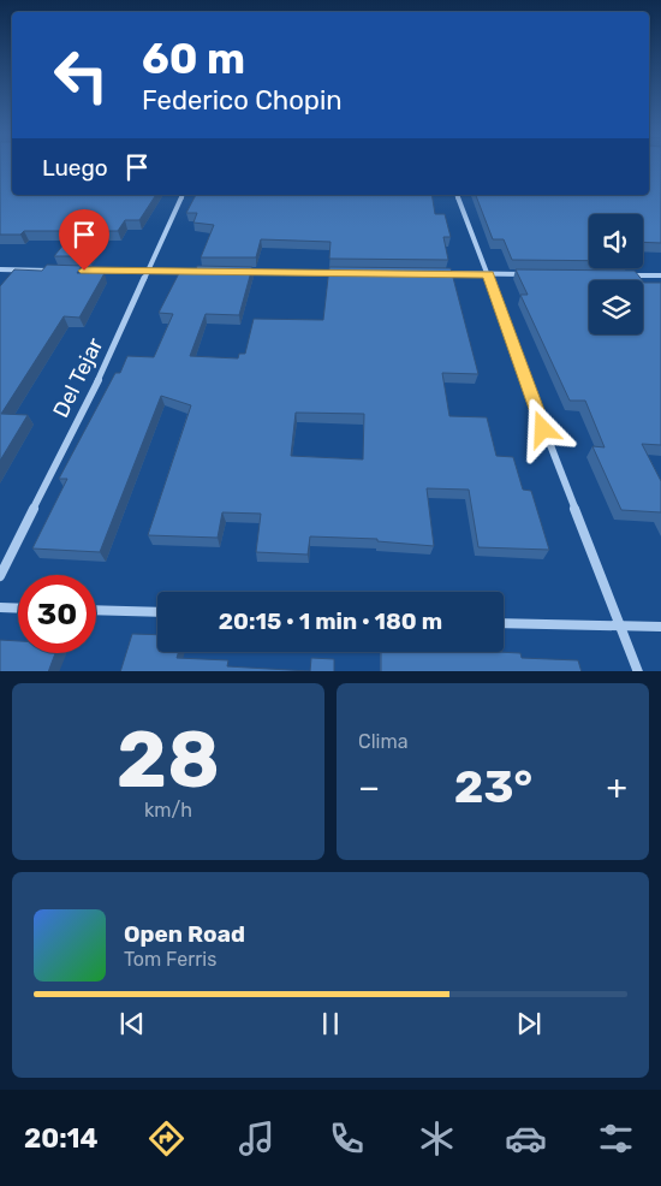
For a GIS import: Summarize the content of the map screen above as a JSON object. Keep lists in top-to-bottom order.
{
  "streets": {
    "street": ["Del Tejar"]
  },
  "page": {
    "turn": ["60 m", "Federico Chopin"],
    "then": "Luego",
    "limit": "30",
    "trip": "20:15 · 1 min · 180 m",
    "tile": [
      ["28", "km/h"],
      "Clima"
    ],
    "heat": ["−", "23°", "+"],
    "song": ["Open Road", "Tom Ferris"],
    "tabs": "20:14"
  }
}
